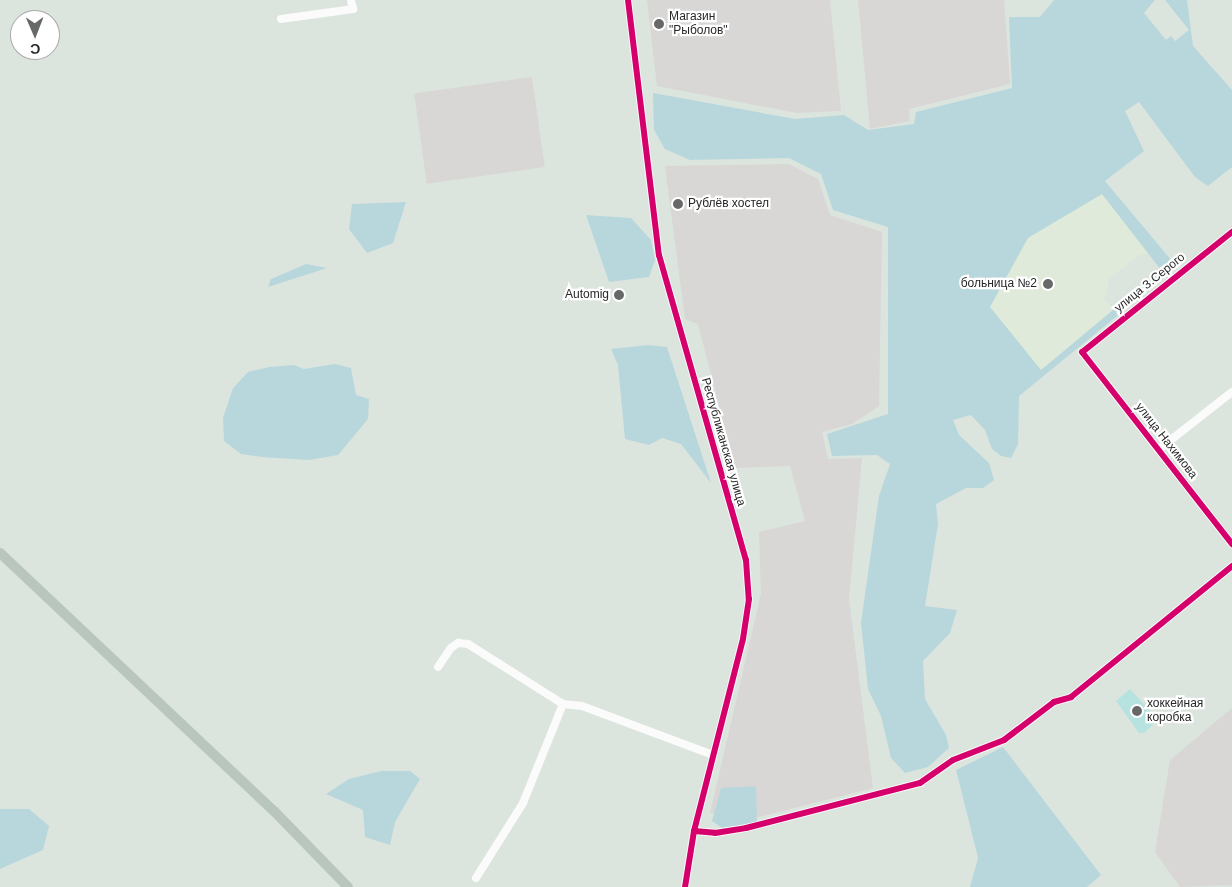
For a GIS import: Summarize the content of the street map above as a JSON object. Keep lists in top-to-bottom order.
{
  "streets": {
    "street": ["улица З.Серого", "улица Нахимова", "Республиканская улица"]
  },
  "crossings": [
    ["улица З.Серого", "улица Нахимова"]
  ],
  "places": [
    "Магазин \"Рыболов\"",
    "Рублёв хостел",
    "больница №2",
    "Automig",
    "хоккейная коробка"
  ],
  "north": "bottom"
}
